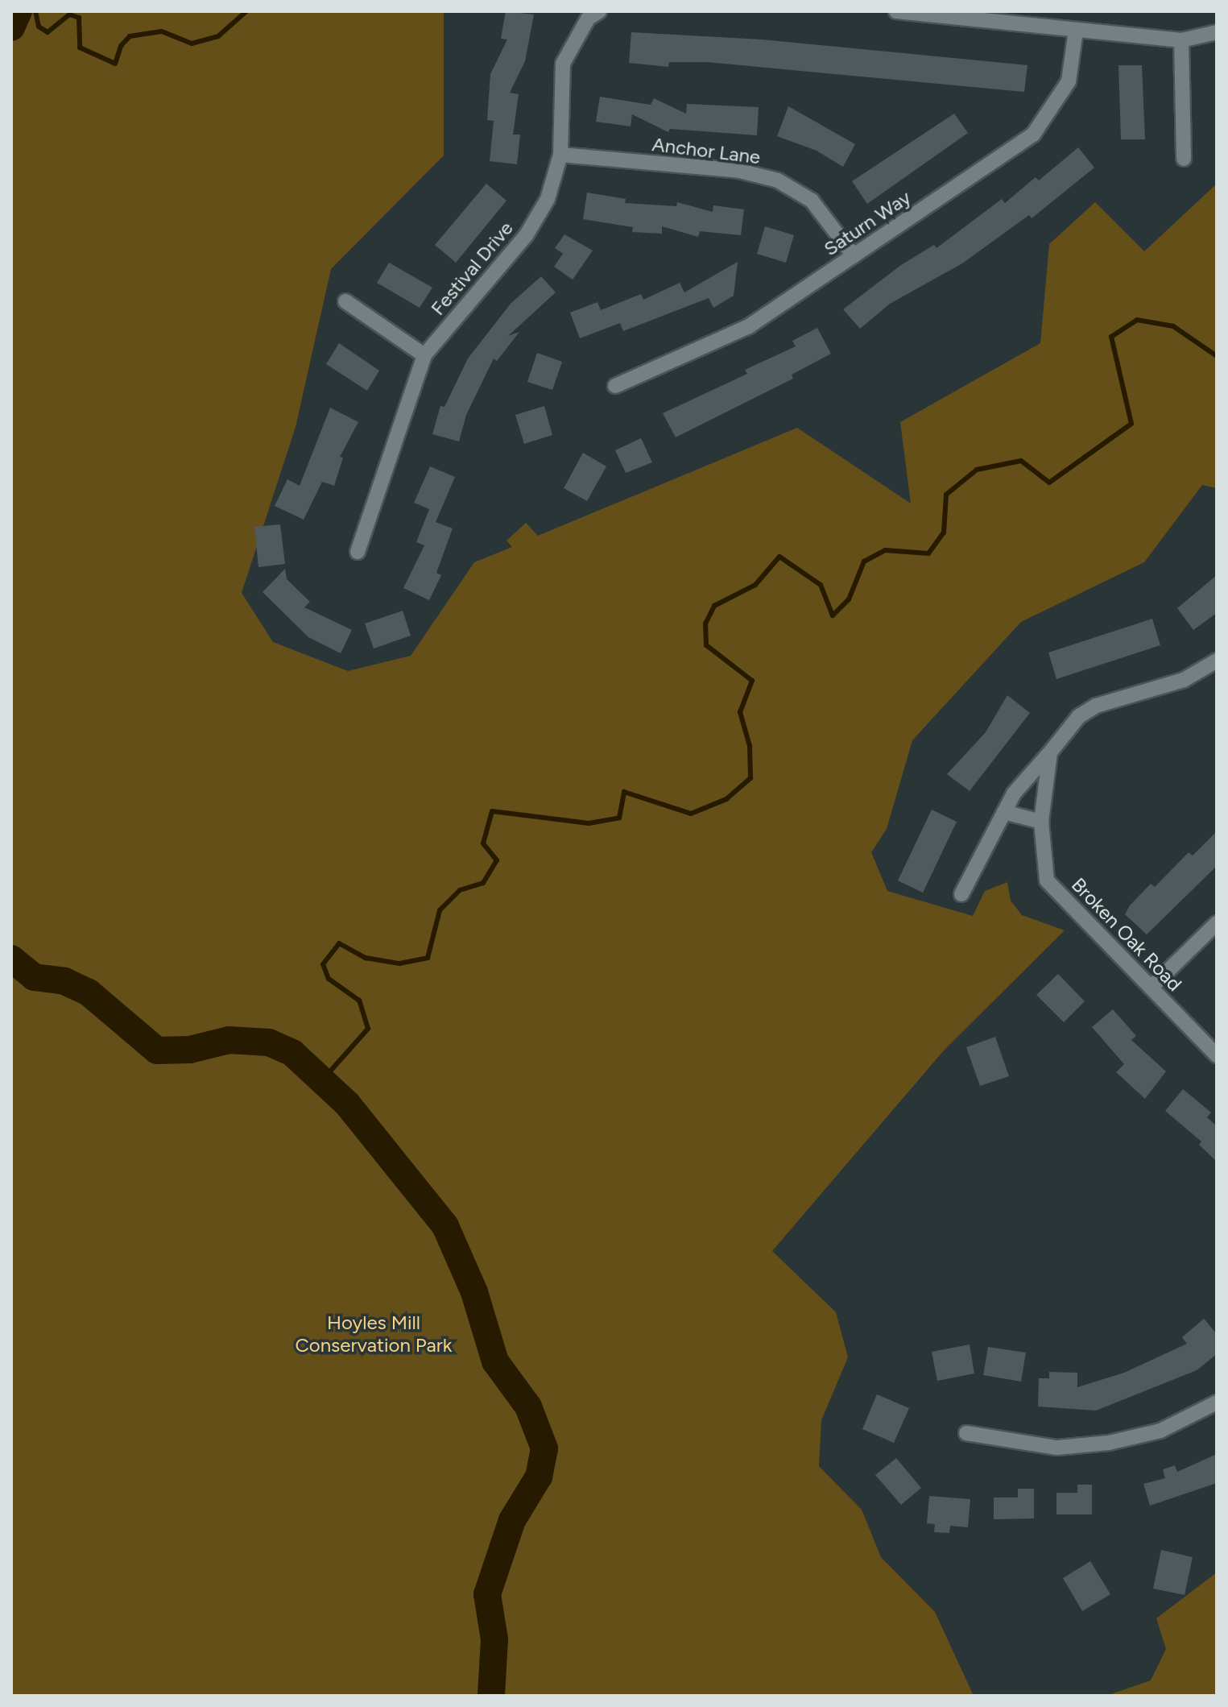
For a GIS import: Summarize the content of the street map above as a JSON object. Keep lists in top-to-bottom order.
{
  "streets": {
    "street": [
      "Anchor Lane",
      "Saturn Way",
      "Festival Drive",
      "Broken Oak Road"
    ]
  },
  "crossings": [
    ["Anchor Lane", "Saturn Way"],
    ["Anchor Lane", "Festival Drive"]
  ],
  "parks": ["Hoyles Mill Conservation Park"]
}
